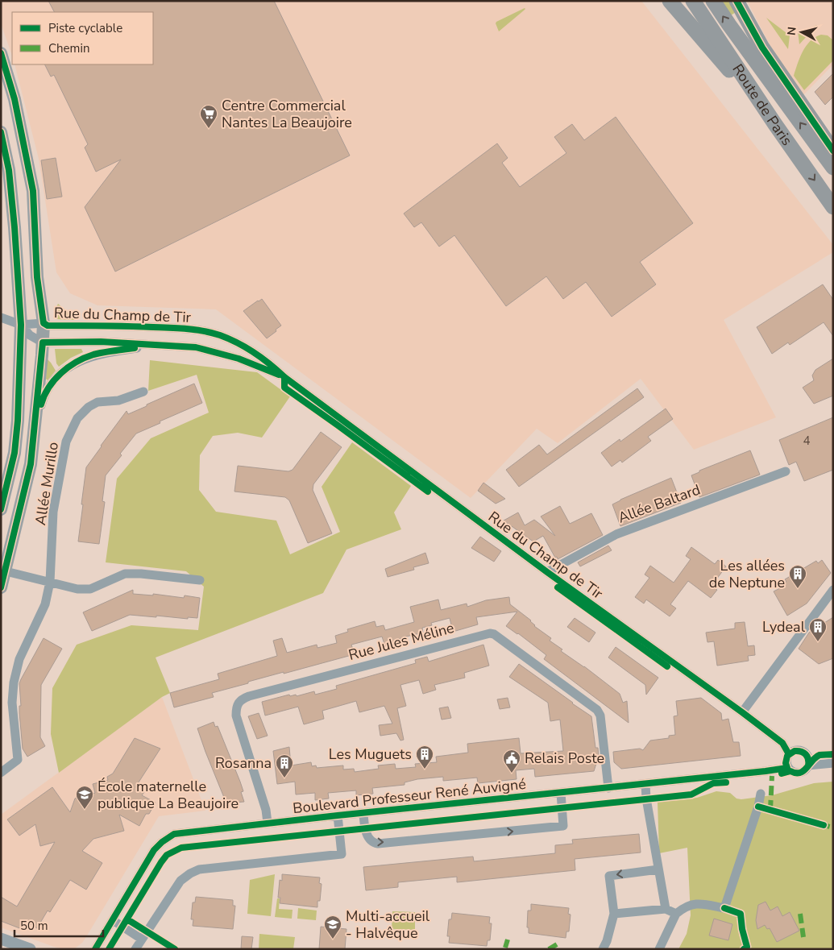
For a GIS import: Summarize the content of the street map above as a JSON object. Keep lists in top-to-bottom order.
{
  "streets": {
    "main road": ["Route de Paris"],
    "street": [
      "Rue du Champ de Tir",
      "Allée Murillo",
      "Allée Baltard",
      "Rue Jules Méline",
      "Boulevard Professeur René Auvigné"
    ]
  },
  "crossings": [
    ["Rue du Champ de Tir", "Allée Baltard"],
    ["Rue du Champ de Tir", "Boulevard Professeur René Auvigné"],
    ["Rue Jules Méline", "Boulevard Professeur René Auvigné"]
  ],
  "places": {
    "supermarket": ["Centre Commercial Nantes La Beaujoire"],
    "building": [
      "Les allées de Neptune",
      "Lydeal",
      "Les Muguets",
      "Rosanna"
    ],
    "public building": ["Relais Poste"],
    "school or university": ["École maternelle publique La Beaujoire", "Multi-accueil - Halvêque"]
  },
  "house_numbers": ["4"],
  "legend": ["Piste cyclable", "Chemin"],
  "scale_bar": "50 m",
  "north": "left"
}
